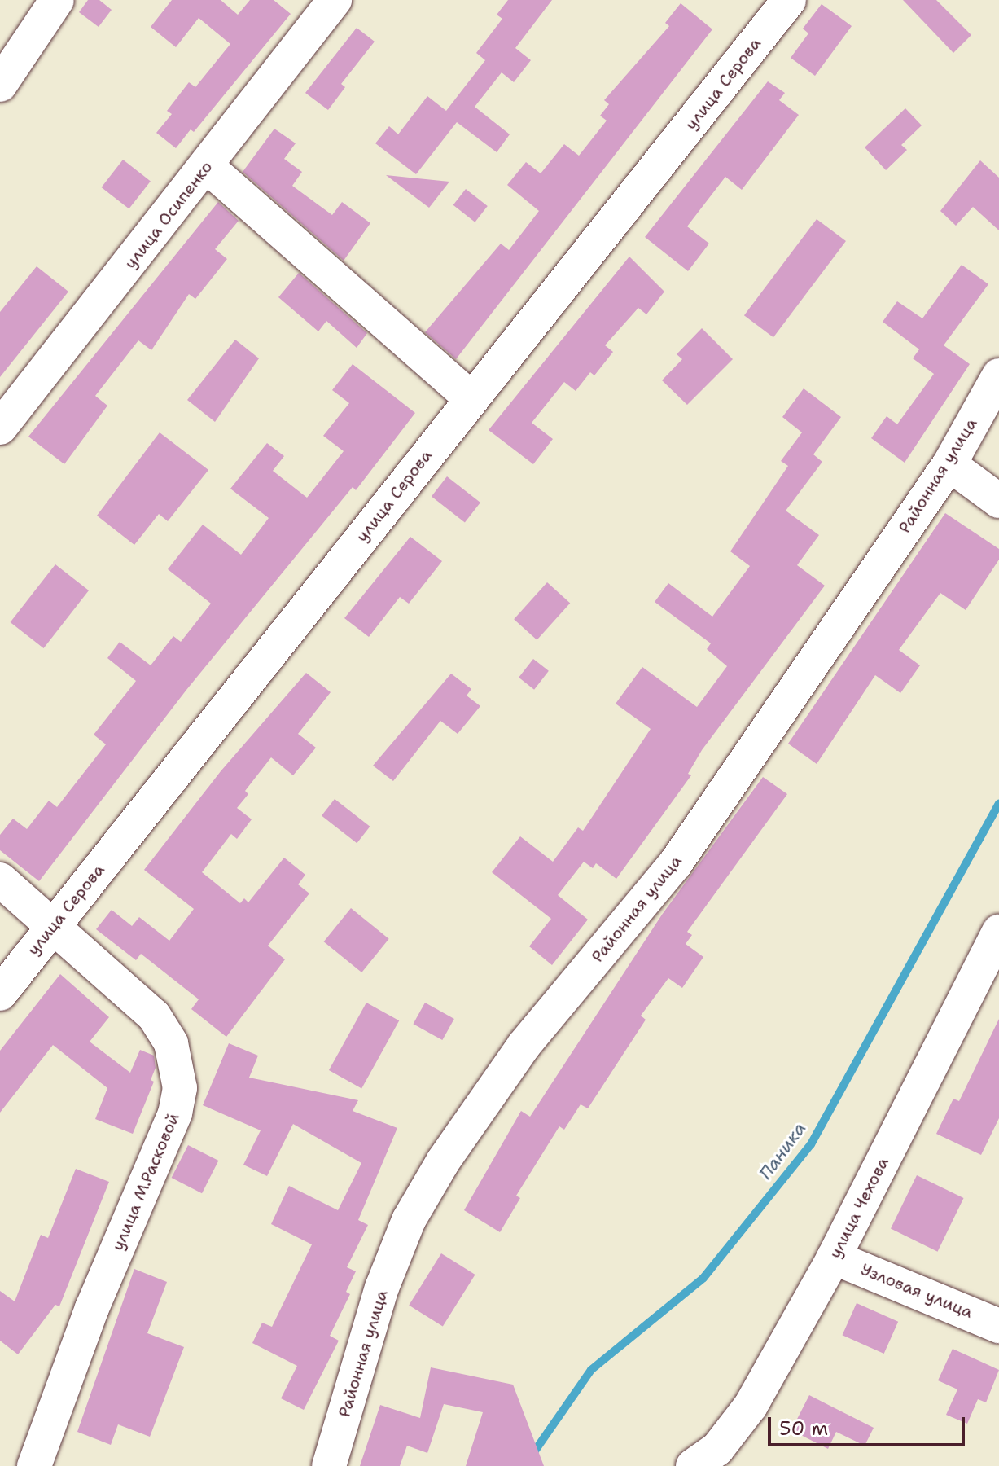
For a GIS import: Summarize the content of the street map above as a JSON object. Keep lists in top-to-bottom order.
{
  "streets": {
    "street": [
      "улица Серова",
      "улица Осипенко",
      "Районная улица",
      "улица М.Расковой",
      "улица Чехова",
      "Узловая улица"
    ]
  },
  "crossings": [
    ["улица Серова", "улица М.Расковой"],
    ["улица Чехова", "Узловая улица"]
  ],
  "water": ["Паника"],
  "scale_bar": "50 m"
}
